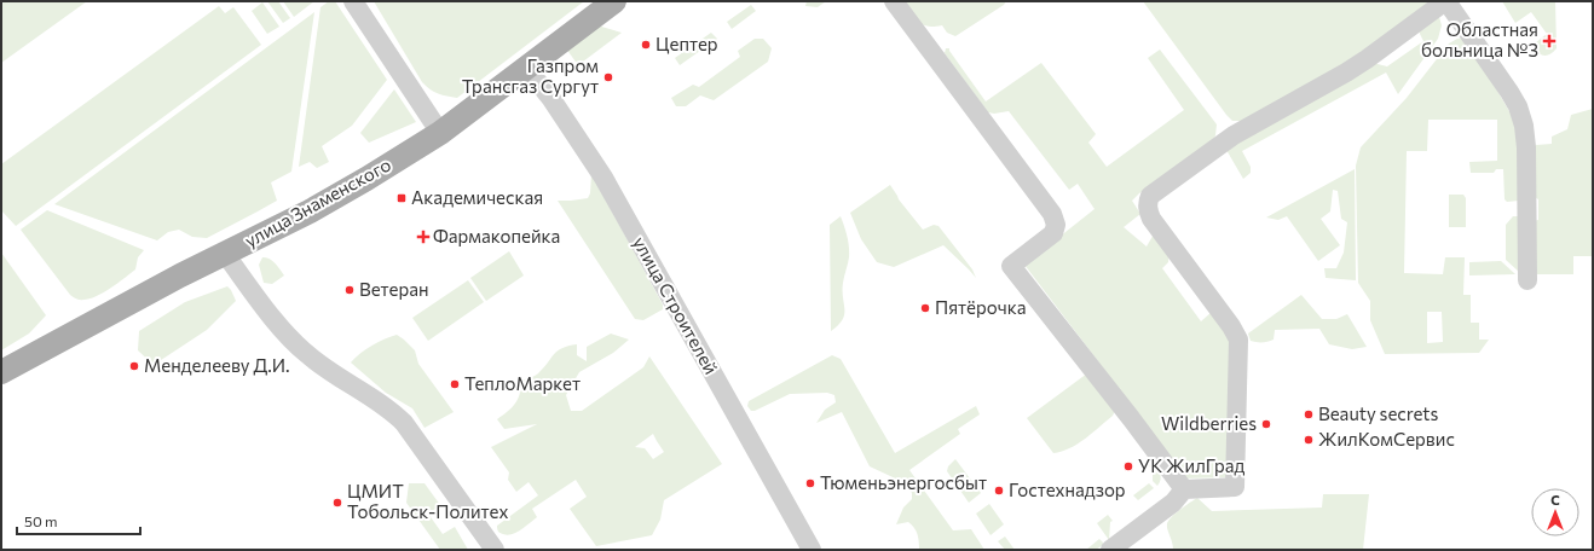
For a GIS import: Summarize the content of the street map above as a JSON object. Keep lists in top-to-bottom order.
{
  "streets": {
    "main road": ["улица Знаменского"],
    "street": ["улица Строителей"]
  },
  "crossings": [
    ["улица Знаменского", "улица Строителей"]
  ],
  "places": {
    "health": ["Областная больница №3", "Фармакопейка"],
    "other": [
      "Цептер",
      "Газпром Трансгаз Сургут",
      "Ветеран",
      "Пятёрочка",
      "Менделееву Д.И.",
      "ТеплоМаркет",
      "Beauty secrets",
      "Wildberries",
      "ЖилКомСервис",
      "УК ЖилГрад",
      "Тюменьэнергосбыт",
      "Гостехнадзор",
      "ЦМИТ Тобольск-Политех"
    ],
    "transit": ["Академическая"]
  },
  "scale_bar": "50 m",
  "north": "top"
}
